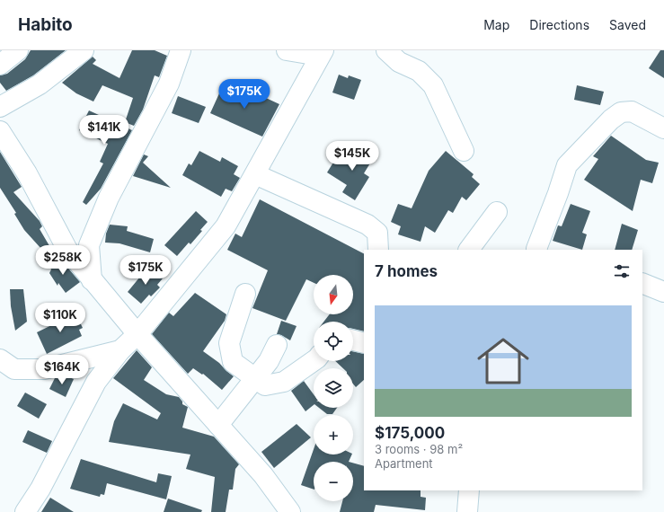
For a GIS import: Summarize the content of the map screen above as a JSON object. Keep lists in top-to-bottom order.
{
  "north": "bottom",
  "page": {
    "header": "Habito",
    "nav": ["Map", "Directions", "Saved"],
    "price": [
      "$175K",
      "$141K",
      "$145K",
      "$258K",
      "$175K",
      "$110K",
      "$164K"
    ],
    "heading": "7 homes",
    "map_buttons": ["+", "−"],
    "list": [
      {
        "name": "$175,000",
        "note": "3 rooms · 98 m² · Apartment"
      }
    ]
  }
}
